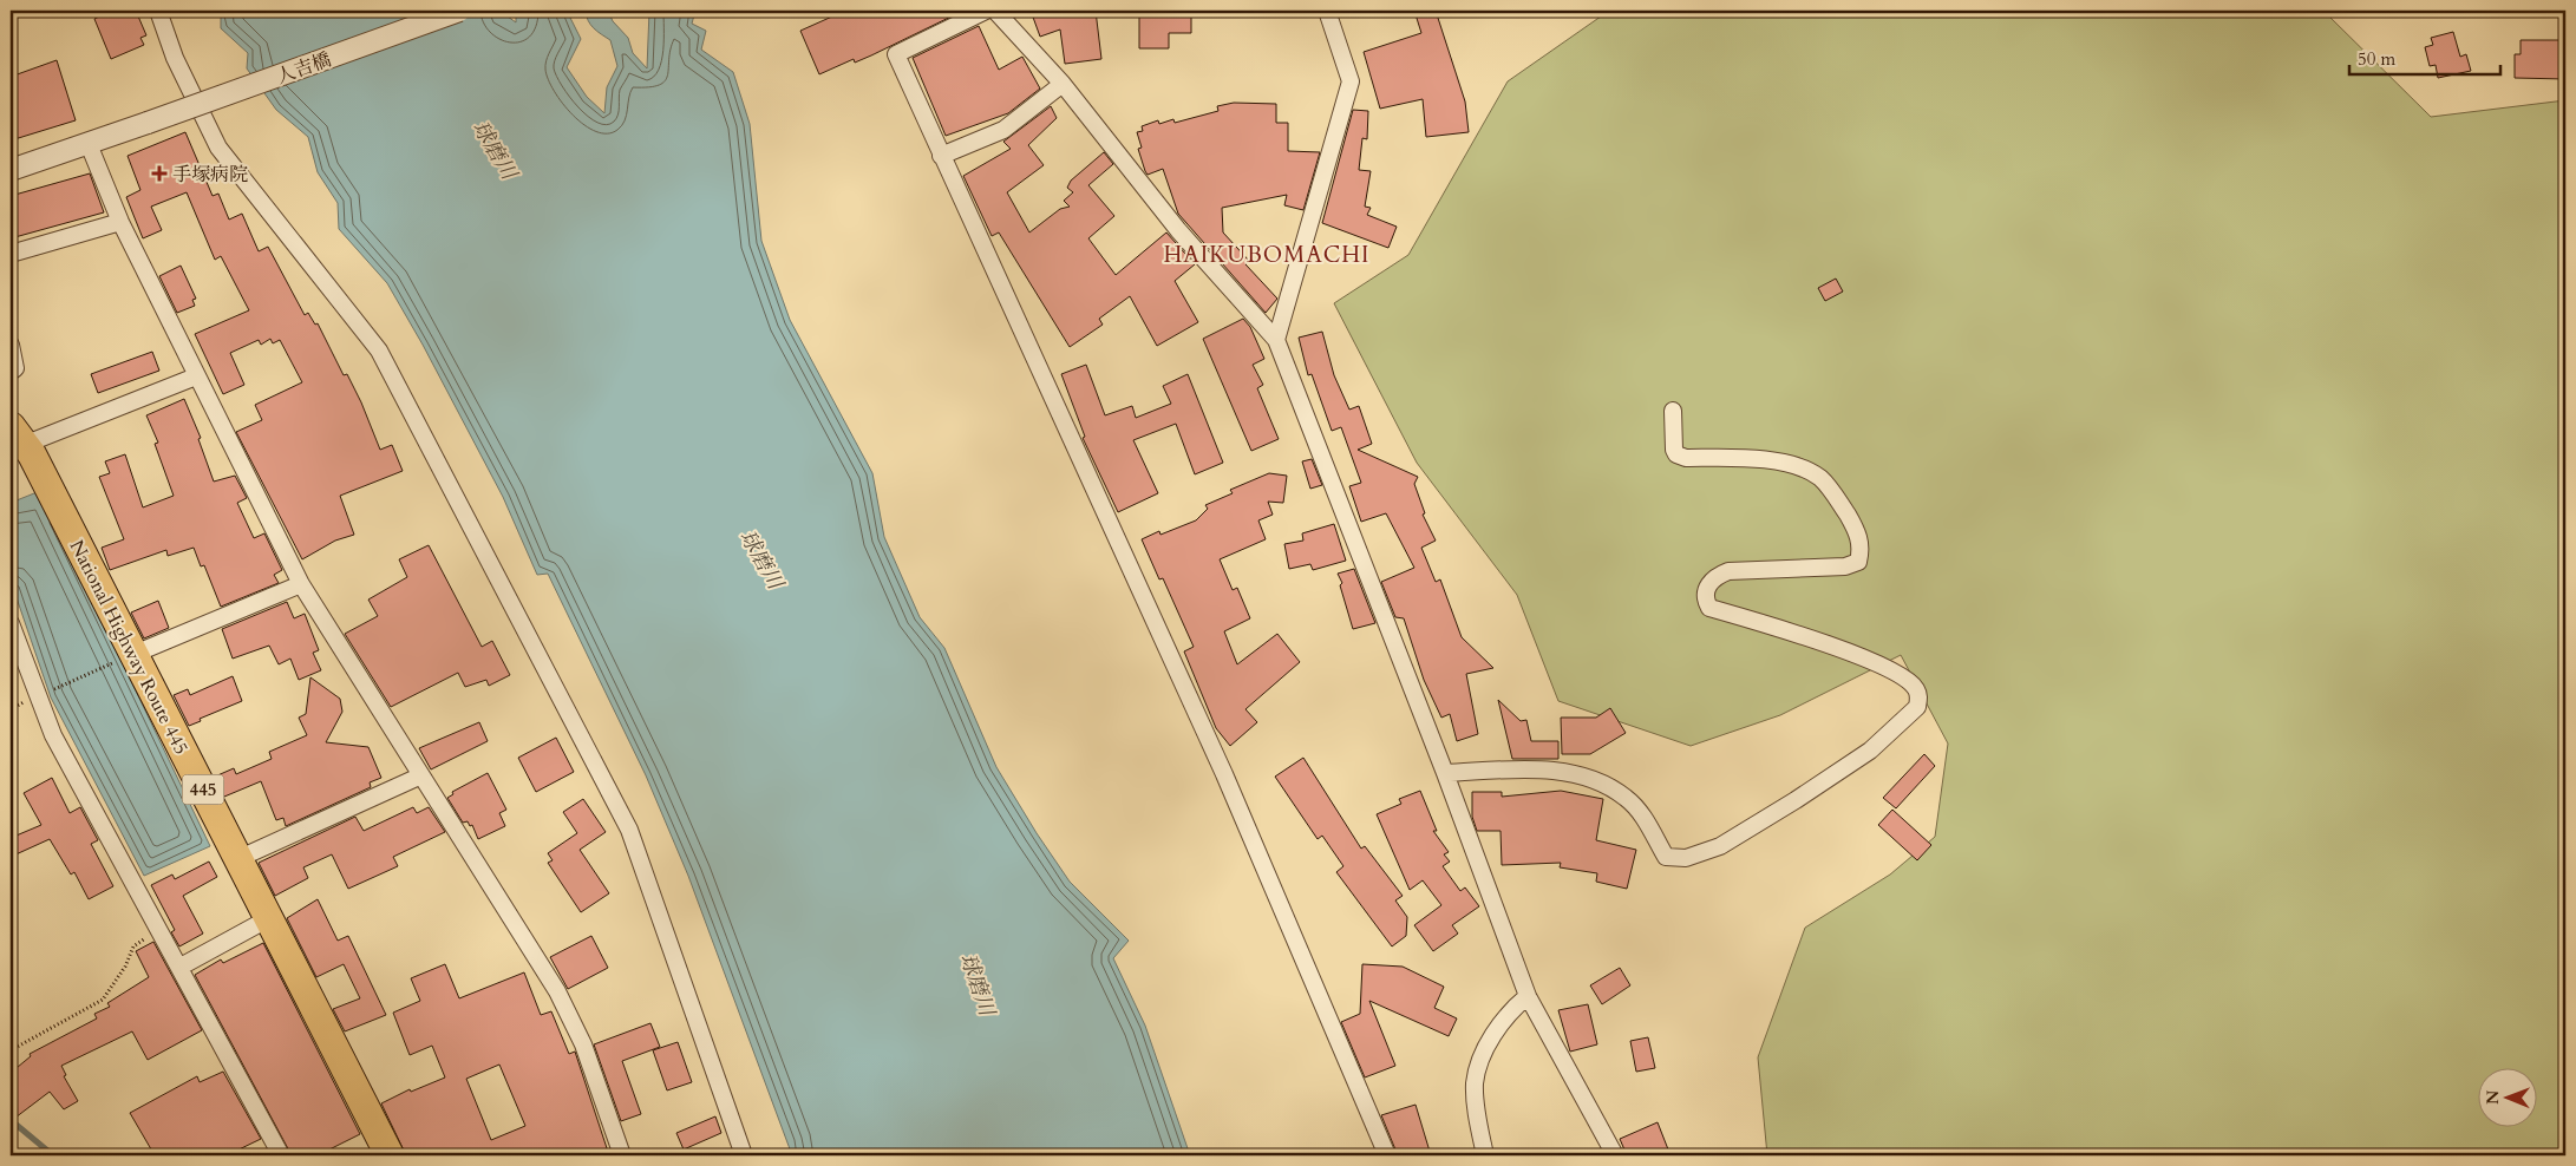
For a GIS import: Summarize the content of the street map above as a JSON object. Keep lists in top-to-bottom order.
{
  "streets": {
    "highway": ["National Highway Route 445", "445"],
    "street": ["人吉橋"]
  },
  "districts": ["HAIKUBOMACHI"],
  "water": ["球磨川"],
  "places": {
    "health": ["手塚病院"]
  },
  "scale_bar": "50 m",
  "north": "left"
}
